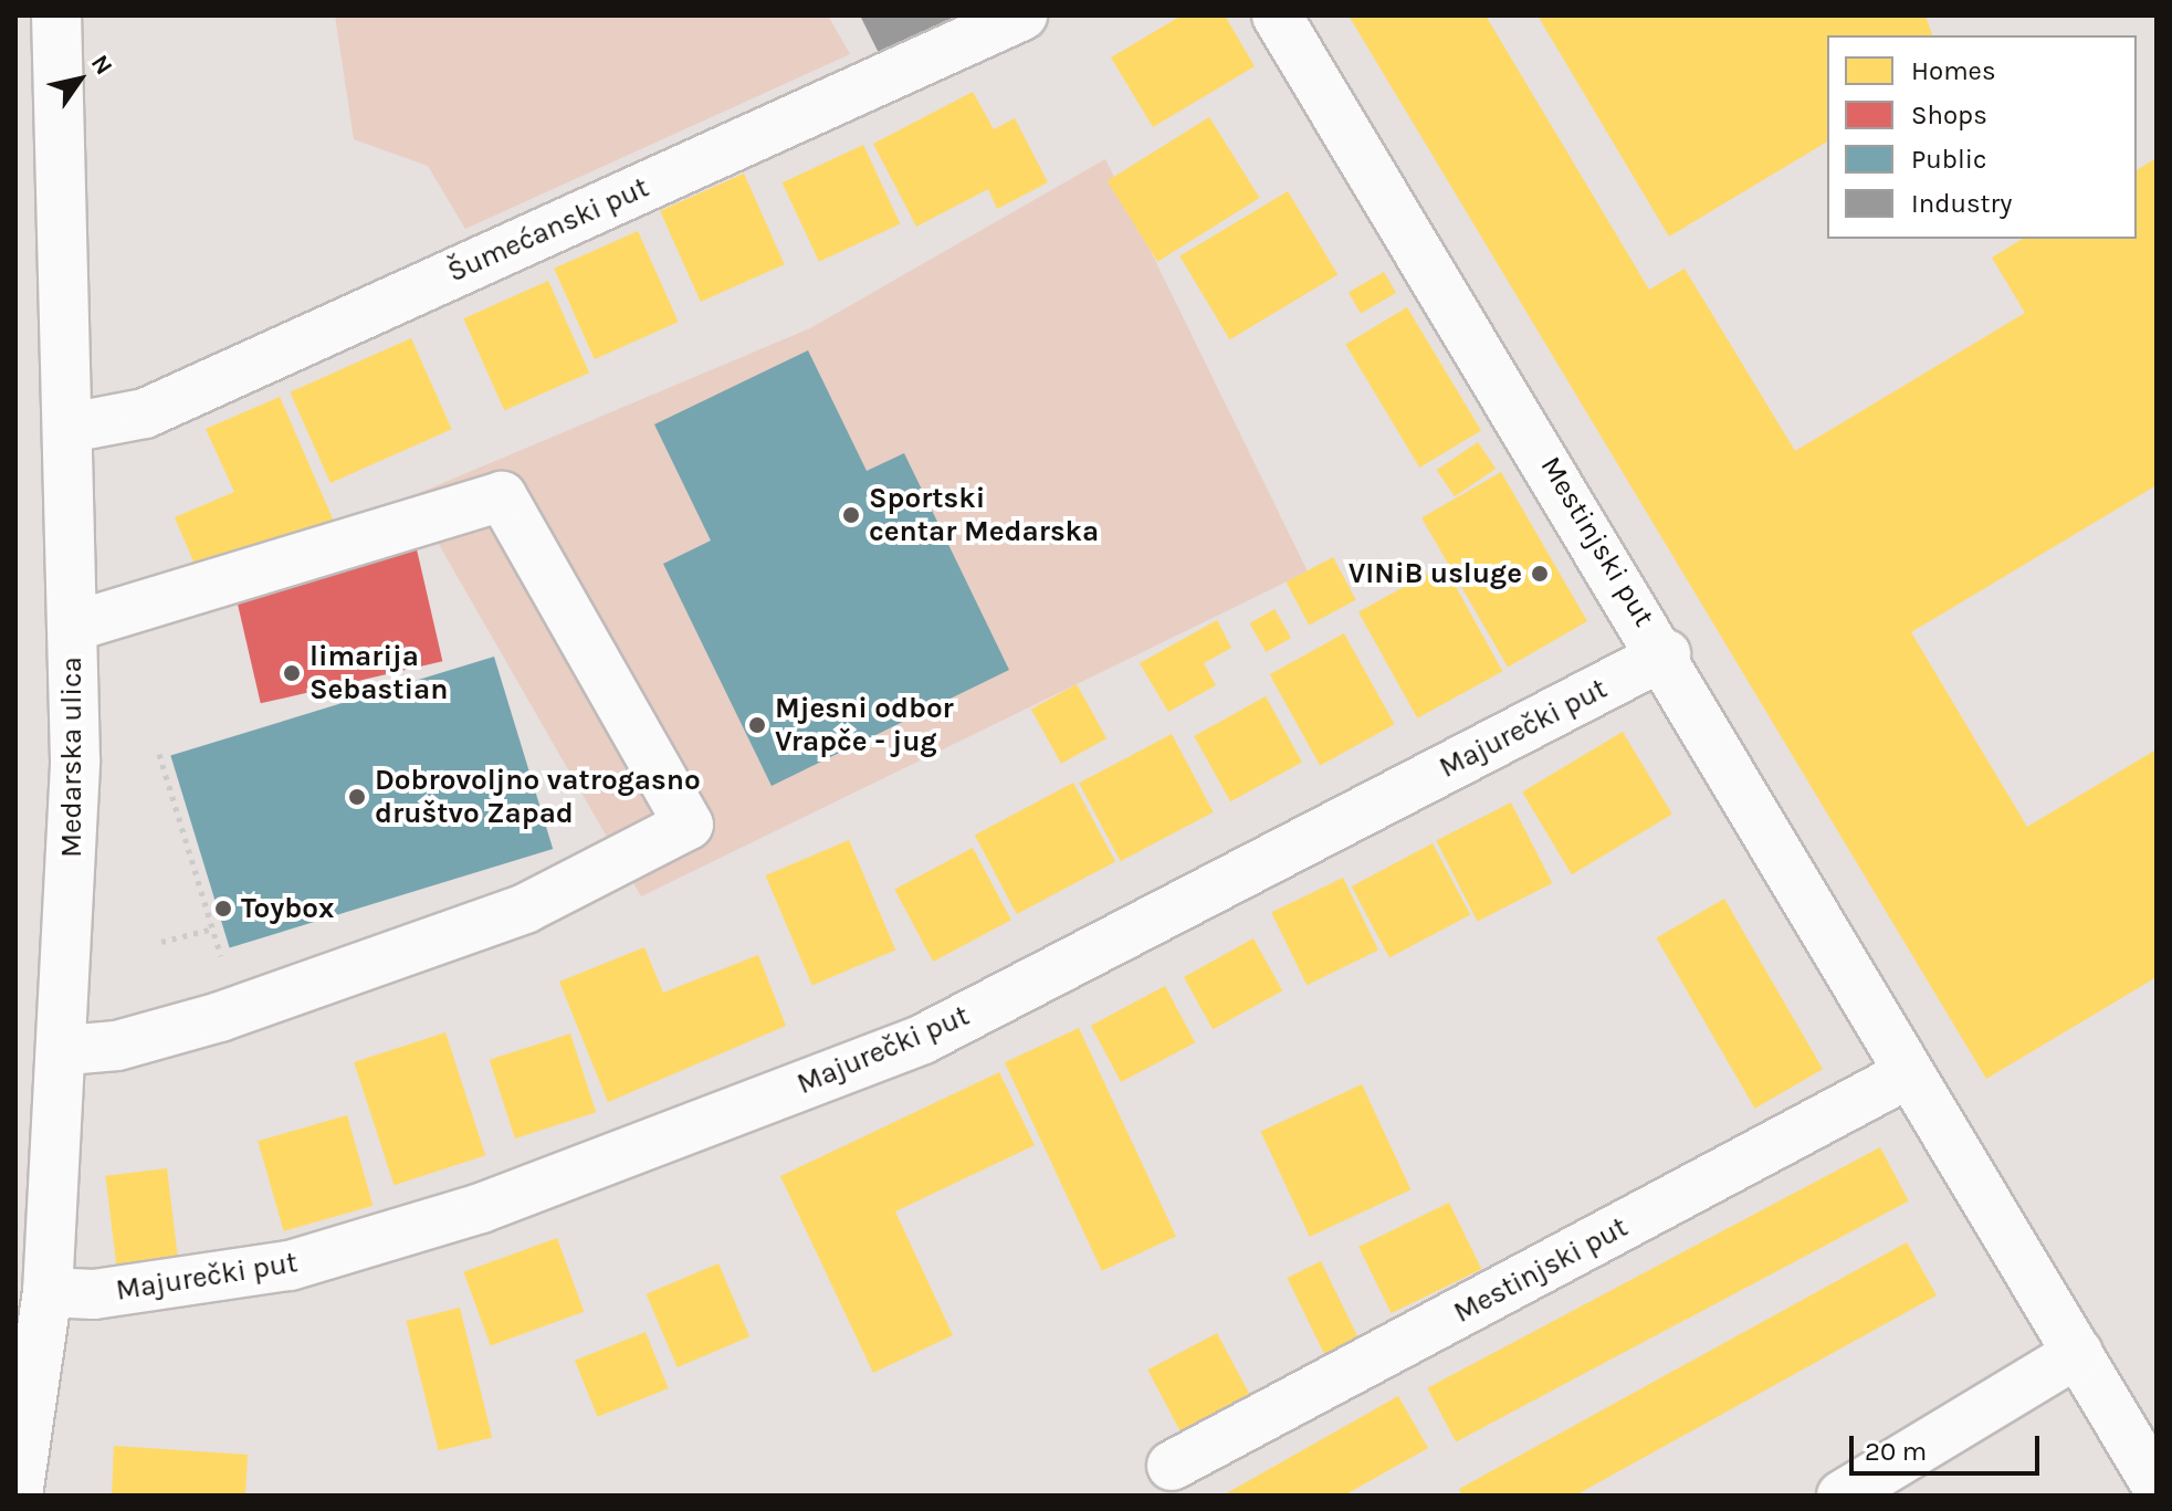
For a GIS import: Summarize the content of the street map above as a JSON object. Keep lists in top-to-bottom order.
{
  "streets": {
    "street": [
      "Šumećanski put",
      "Mestinjski put",
      "Majurečki put",
      "Medarska ulica"
    ]
  },
  "crossings": [
    ["Šumećanski put", "Medarska ulica"],
    ["Mestinjski put", "Majurečki put"],
    ["Majurečki put", "Medarska ulica"]
  ],
  "places": [
    "Sportski centar Medarska",
    "VINiB usluge",
    "limarija Sebastian",
    "Mjesni odbor Vrapče - jug",
    "Dobrovoljno vatrogasno društvo Zapad",
    "Toybox"
  ],
  "legend": [
    "Homes",
    "Shops",
    "Public",
    "Industry"
  ],
  "scale_bar": "20 m",
  "north": "top right"
}
